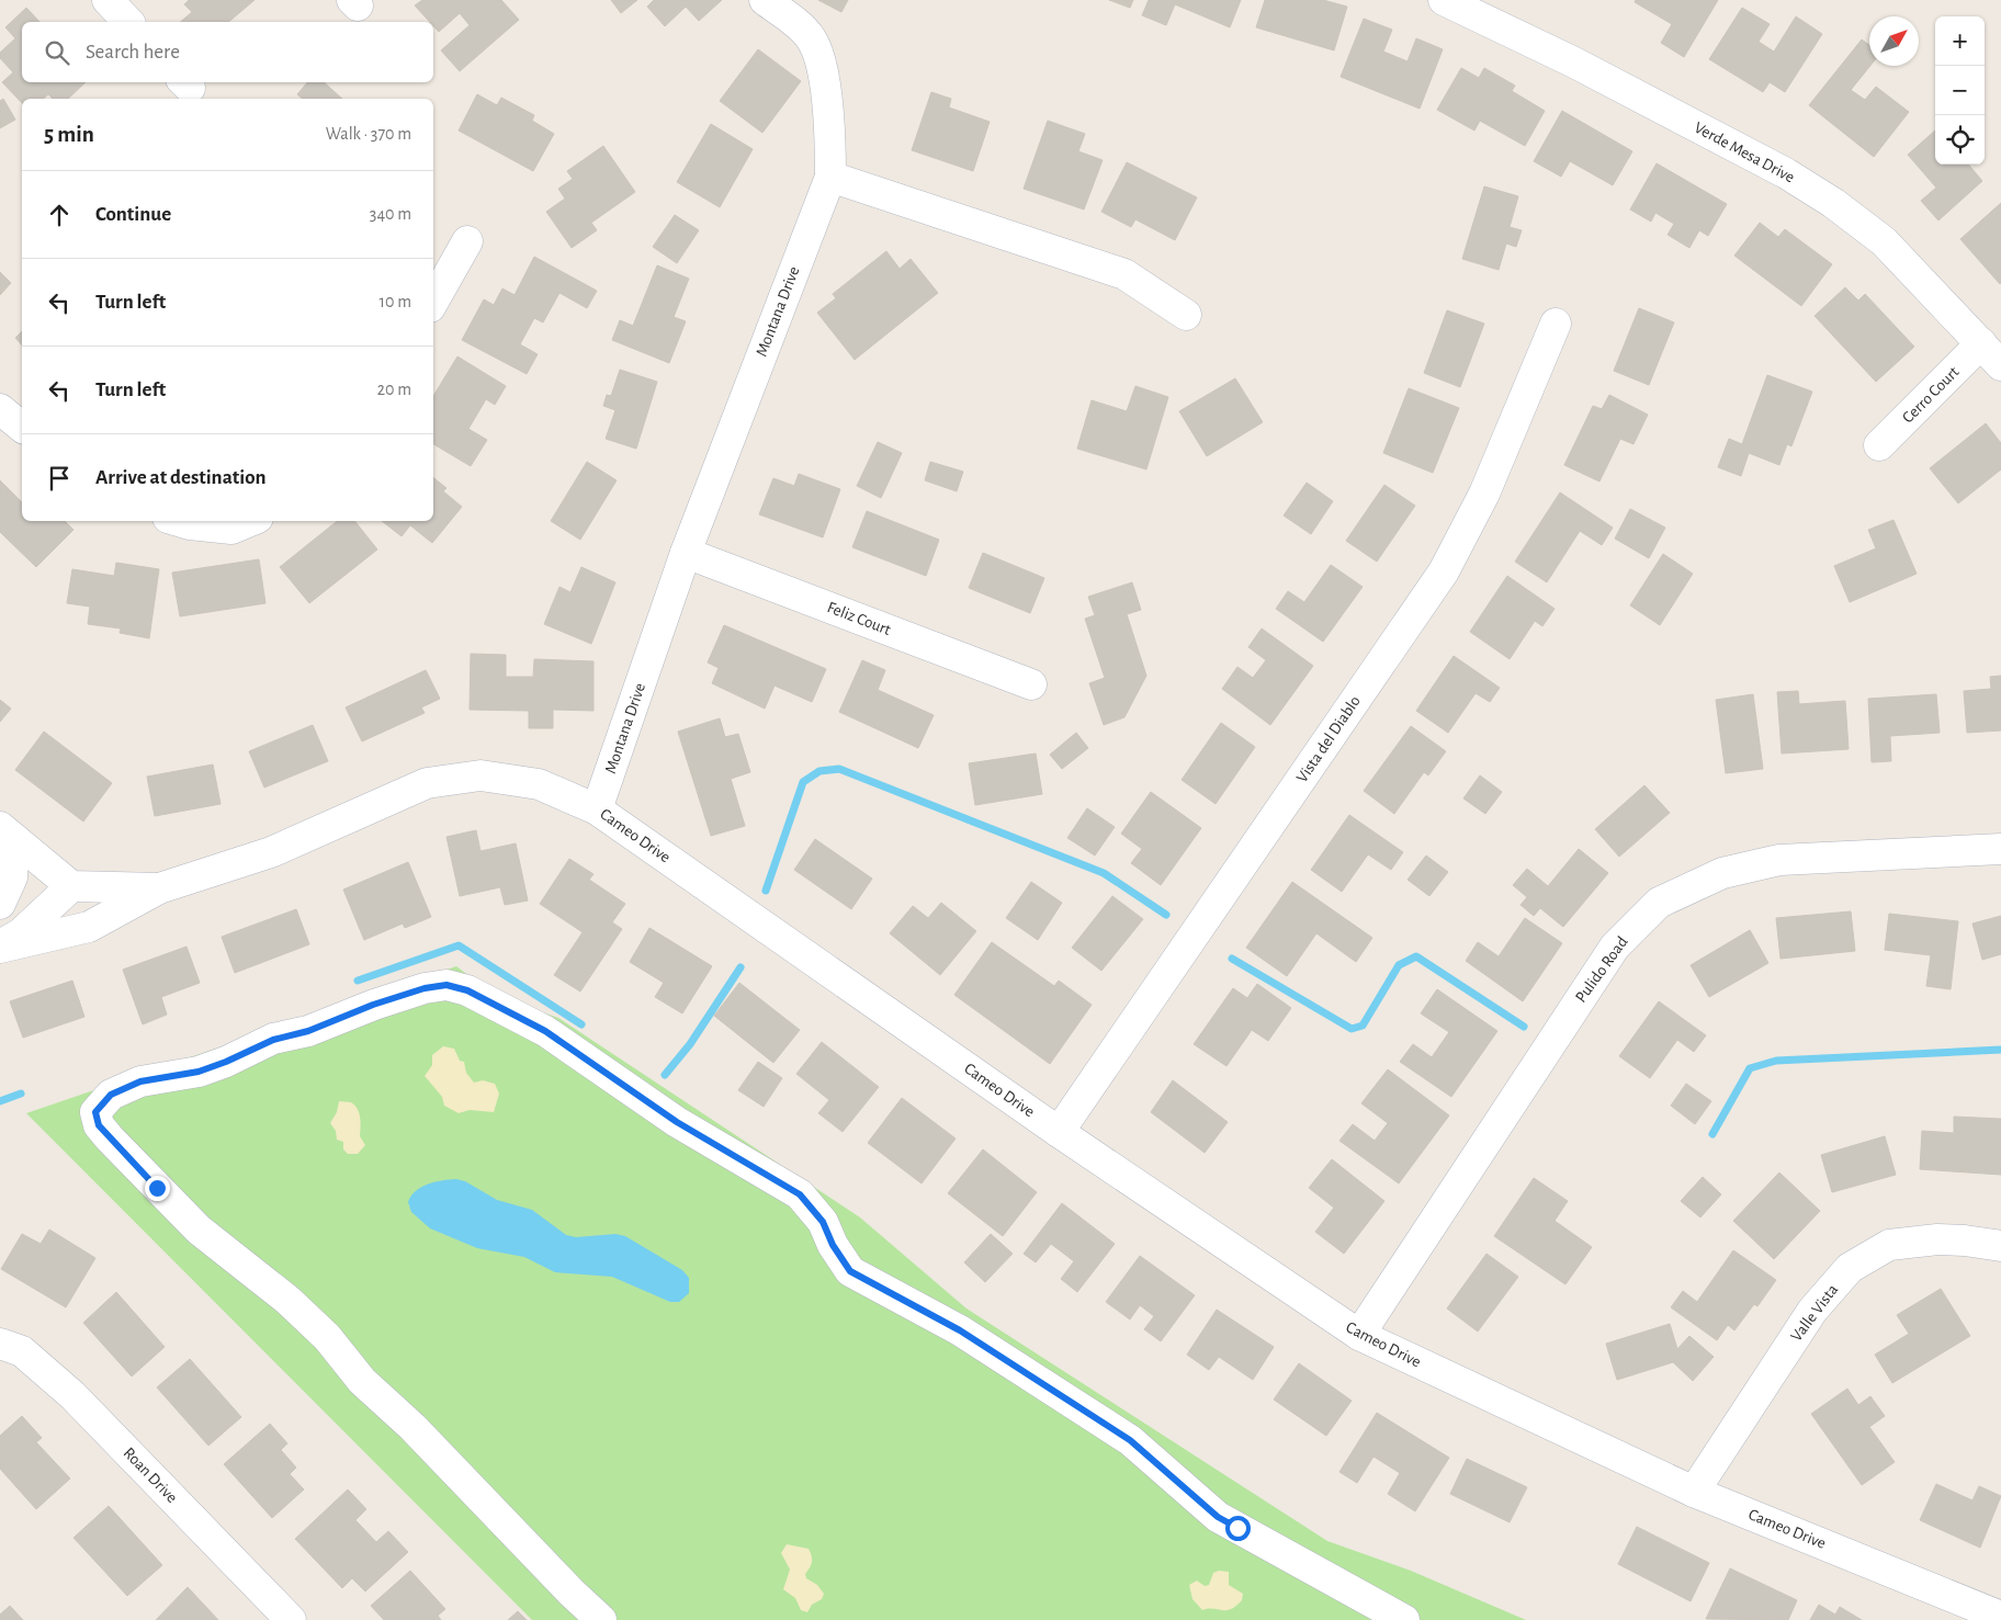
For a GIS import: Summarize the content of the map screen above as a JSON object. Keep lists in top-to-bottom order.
{
  "streets": {
    "street": [
      "Verde Mesa Drive",
      "Montana Drive",
      "Cerro Court",
      "Feliz Court",
      "Vista del Diablo",
      "Cameo Drive",
      "Pulido Road",
      "Valle Vista",
      "Roan Drive"
    ]
  },
  "crossings": [
    ["Verde Mesa Drive", "Cerro Court"],
    ["Montana Drive", "Feliz Court"],
    ["Montana Drive", "Cameo Drive"],
    ["Vista del Diablo", "Cameo Drive"],
    ["Cameo Drive", "Pulido Road"],
    ["Cameo Drive", "Valle Vista"]
  ],
  "north": "top right",
  "page": {
    "map_buttons": ["+", "−"],
    "search": "Search here",
    "heading": ["5 min", "Walk · 370 m"],
    "list": [
      ["Continue", "340 m"],
      ["Turn left", "10 m"],
      ["Turn left", "20 m"],
      "Arrive at destination"
    ]
  }
}
